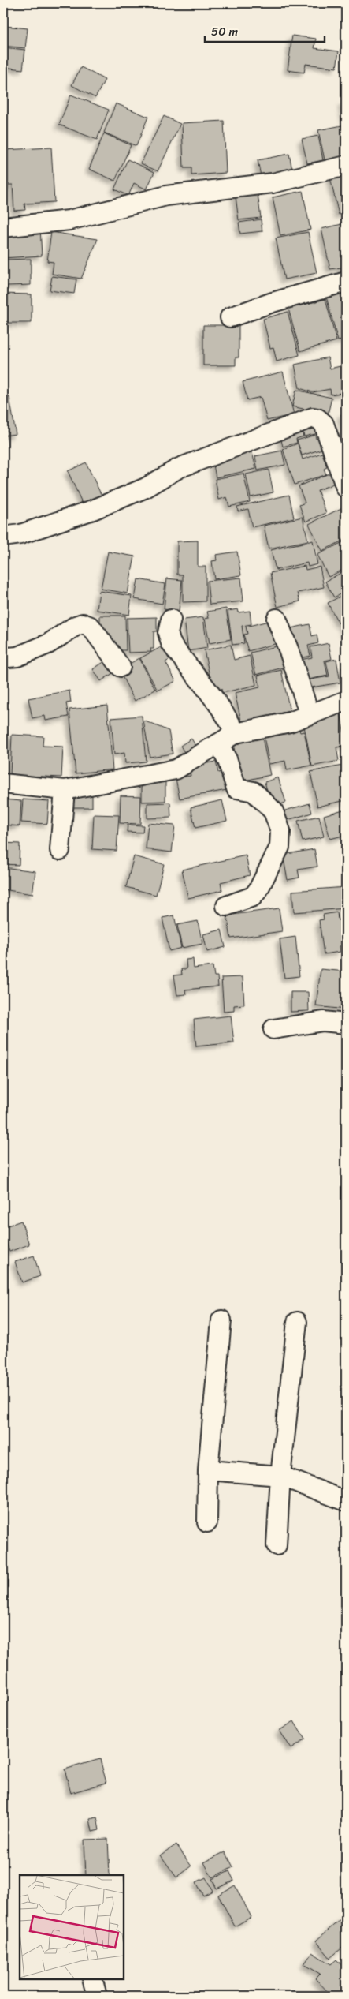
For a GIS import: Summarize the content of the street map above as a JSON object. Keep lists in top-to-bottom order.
{
  "scale_bar": "50 m"
}
